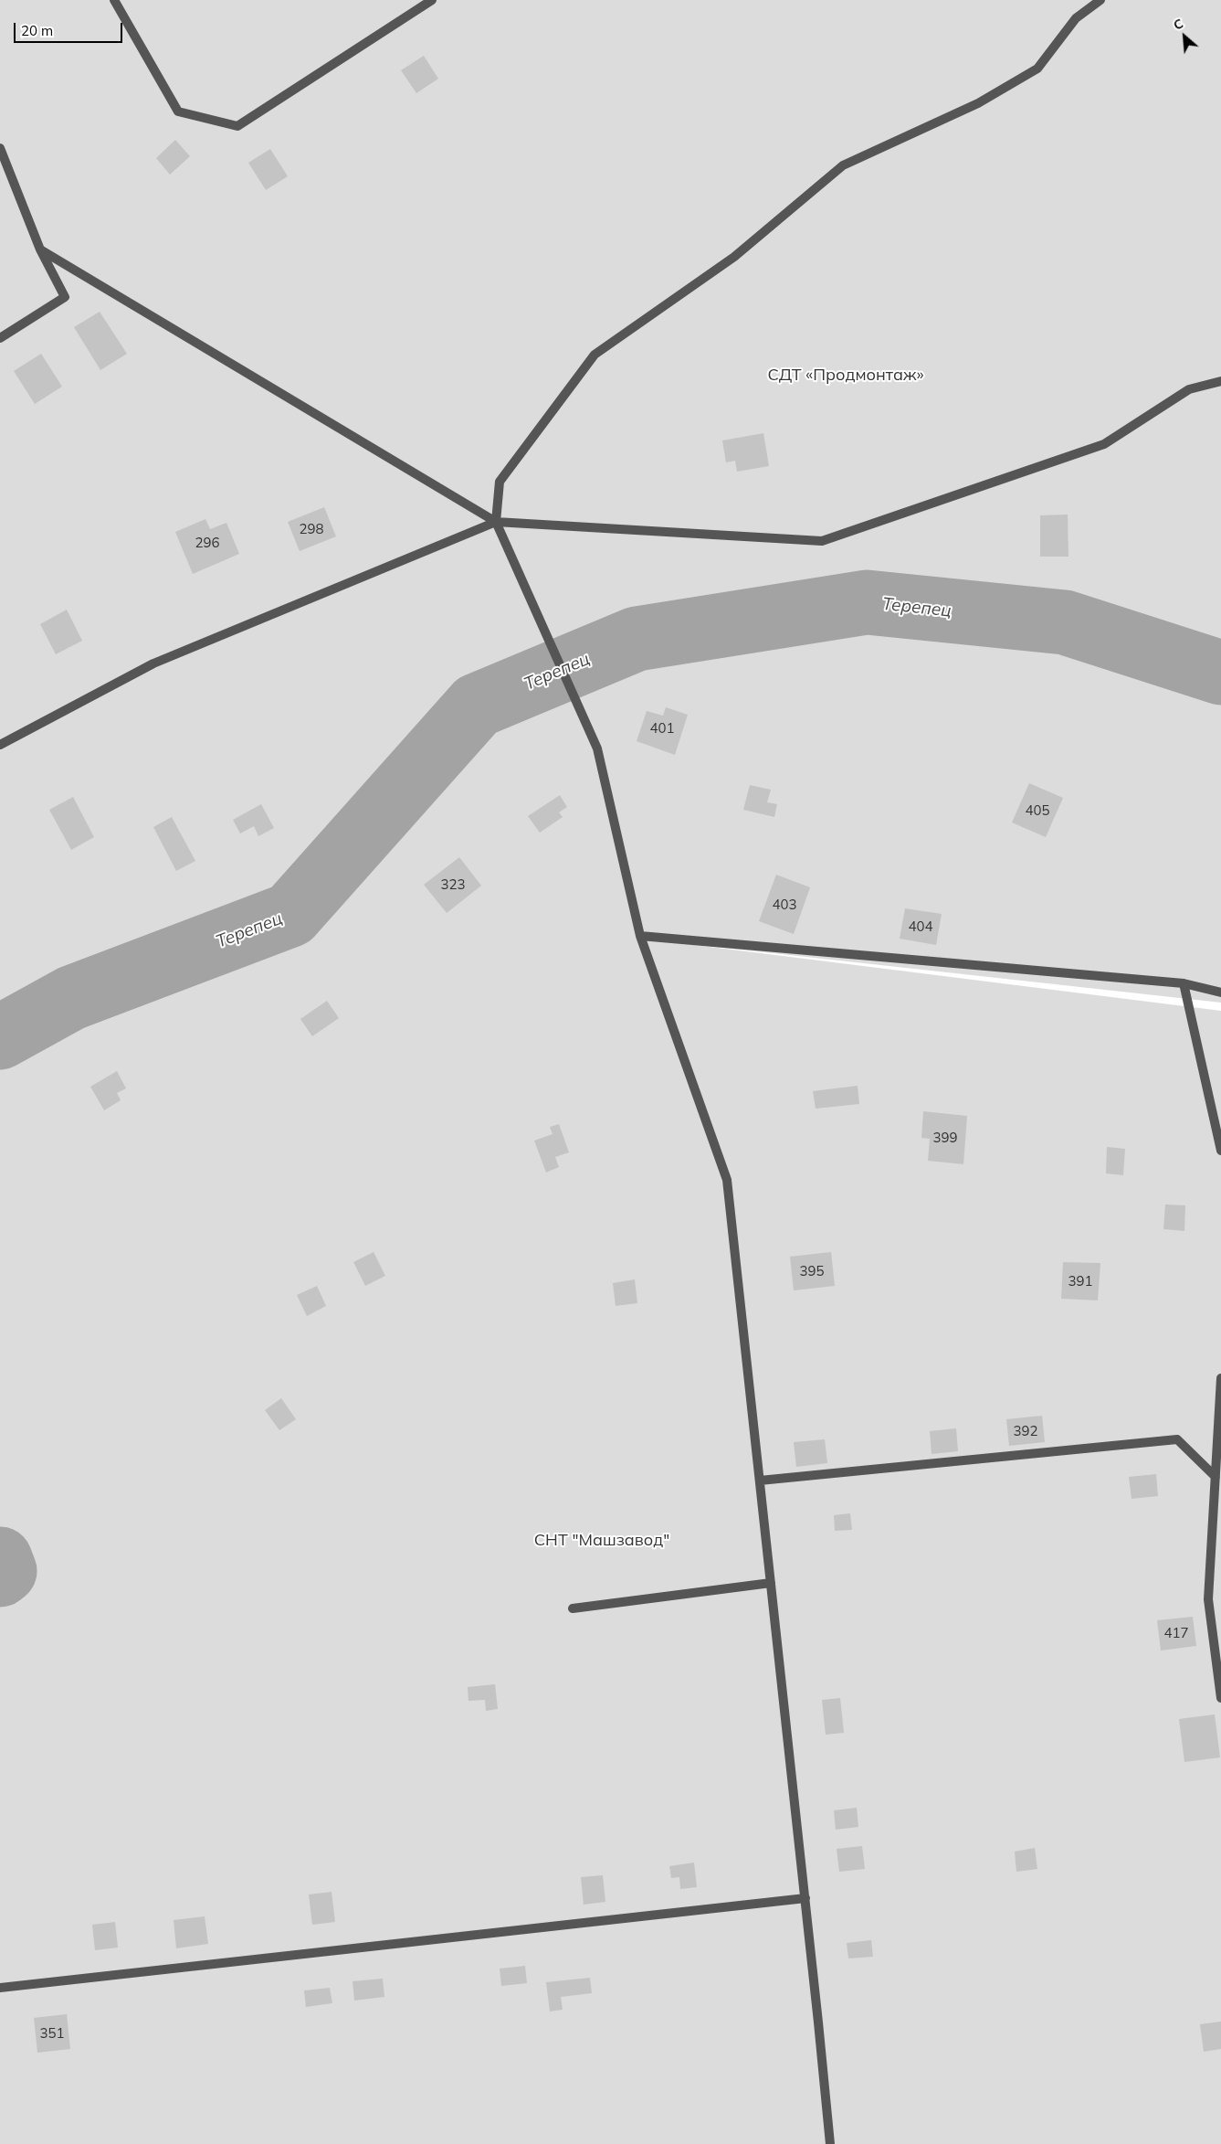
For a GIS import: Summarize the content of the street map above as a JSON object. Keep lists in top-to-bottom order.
{
  "water": ["Терепец"],
  "parks": ["СДТ «Продмонтаж»", "СНТ \"Машзавод\""],
  "house_numbers": [
    "298",
    "296",
    "401",
    "405",
    "323",
    "403",
    "404",
    "399",
    "395",
    "391",
    "392",
    "417",
    "351"
  ],
  "scale_bar": "20 m",
  "north": "top left"
}
